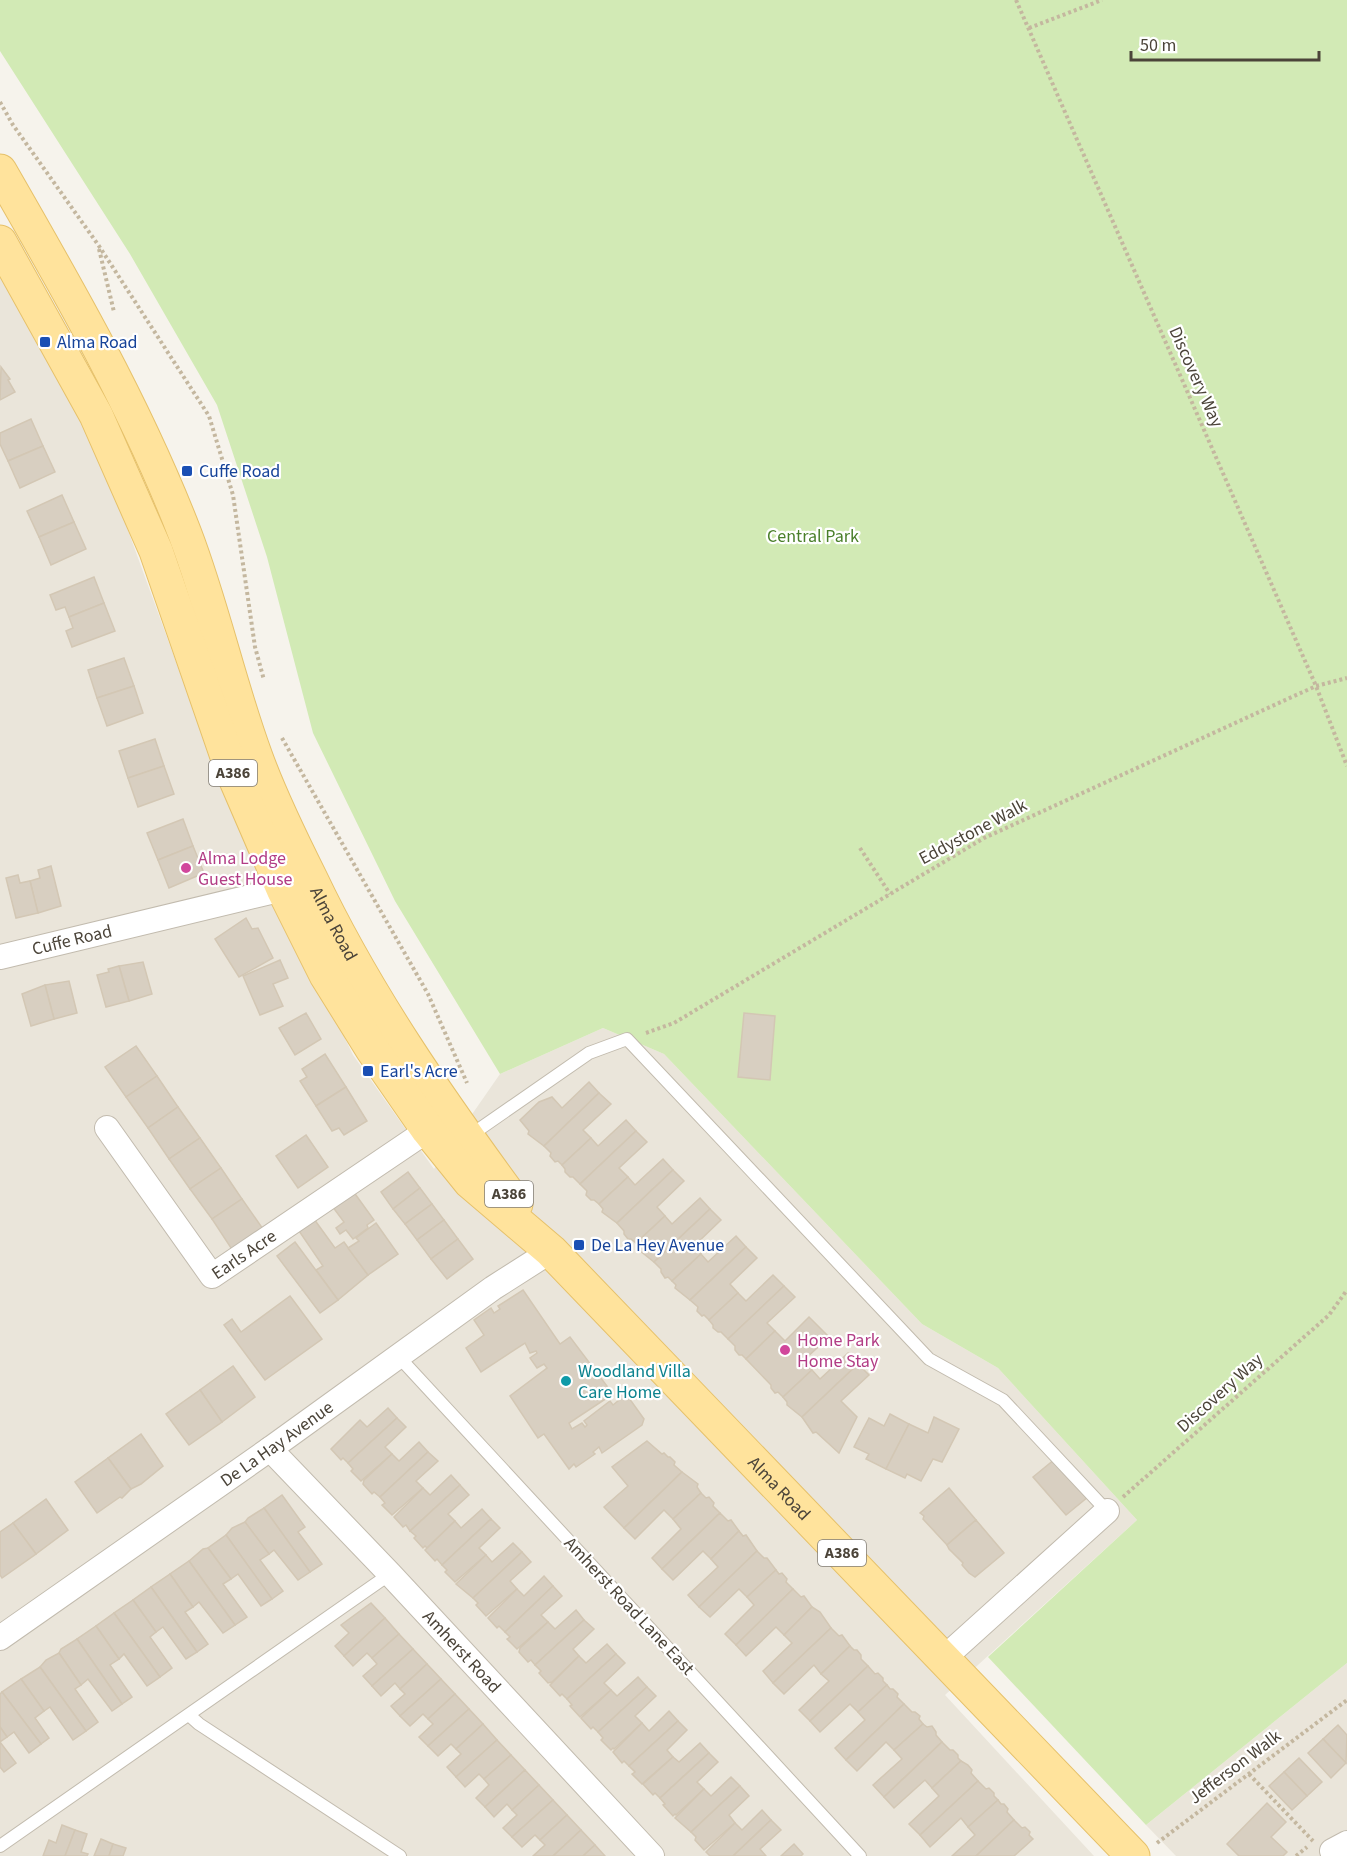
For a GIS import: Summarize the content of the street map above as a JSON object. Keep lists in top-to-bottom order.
{
  "streets": {
    "main road": ["A386", "Alma Road"],
    "street": [
      "Cuffe Road",
      "Earls Acre",
      "De La Hay Avenue",
      "Amherst Road"
    ],
    "lane": ["Amherst Road Lane East"],
    "path": ["Discovery Way", "Eddystone Walk", "Jefferson Walk"]
  },
  "crossings": [
    ["Discovery Way", "Eddystone Walk"],
    ["Alma Road", "Cuffe Road"],
    ["Alma Road", "Earls Acre"],
    ["Alma Road", "De La Hay Avenue"],
    ["Alma Road", "Jefferson Walk"],
    ["De La Hay Avenue", "Amherst Road Lane East"],
    ["De La Hay Avenue", "Amherst Road"]
  ],
  "parks": ["Central Park"],
  "places": {
    "transit": [
      "Alma Road",
      "Cuffe Road",
      "Earl's Acre",
      "De La Hey Avenue"
    ],
    "other": ["Alma Lodge Guest House", "Home Park Home Stay", "Woodland Villa Care Home"]
  },
  "scale_bar": "50 m"
}
